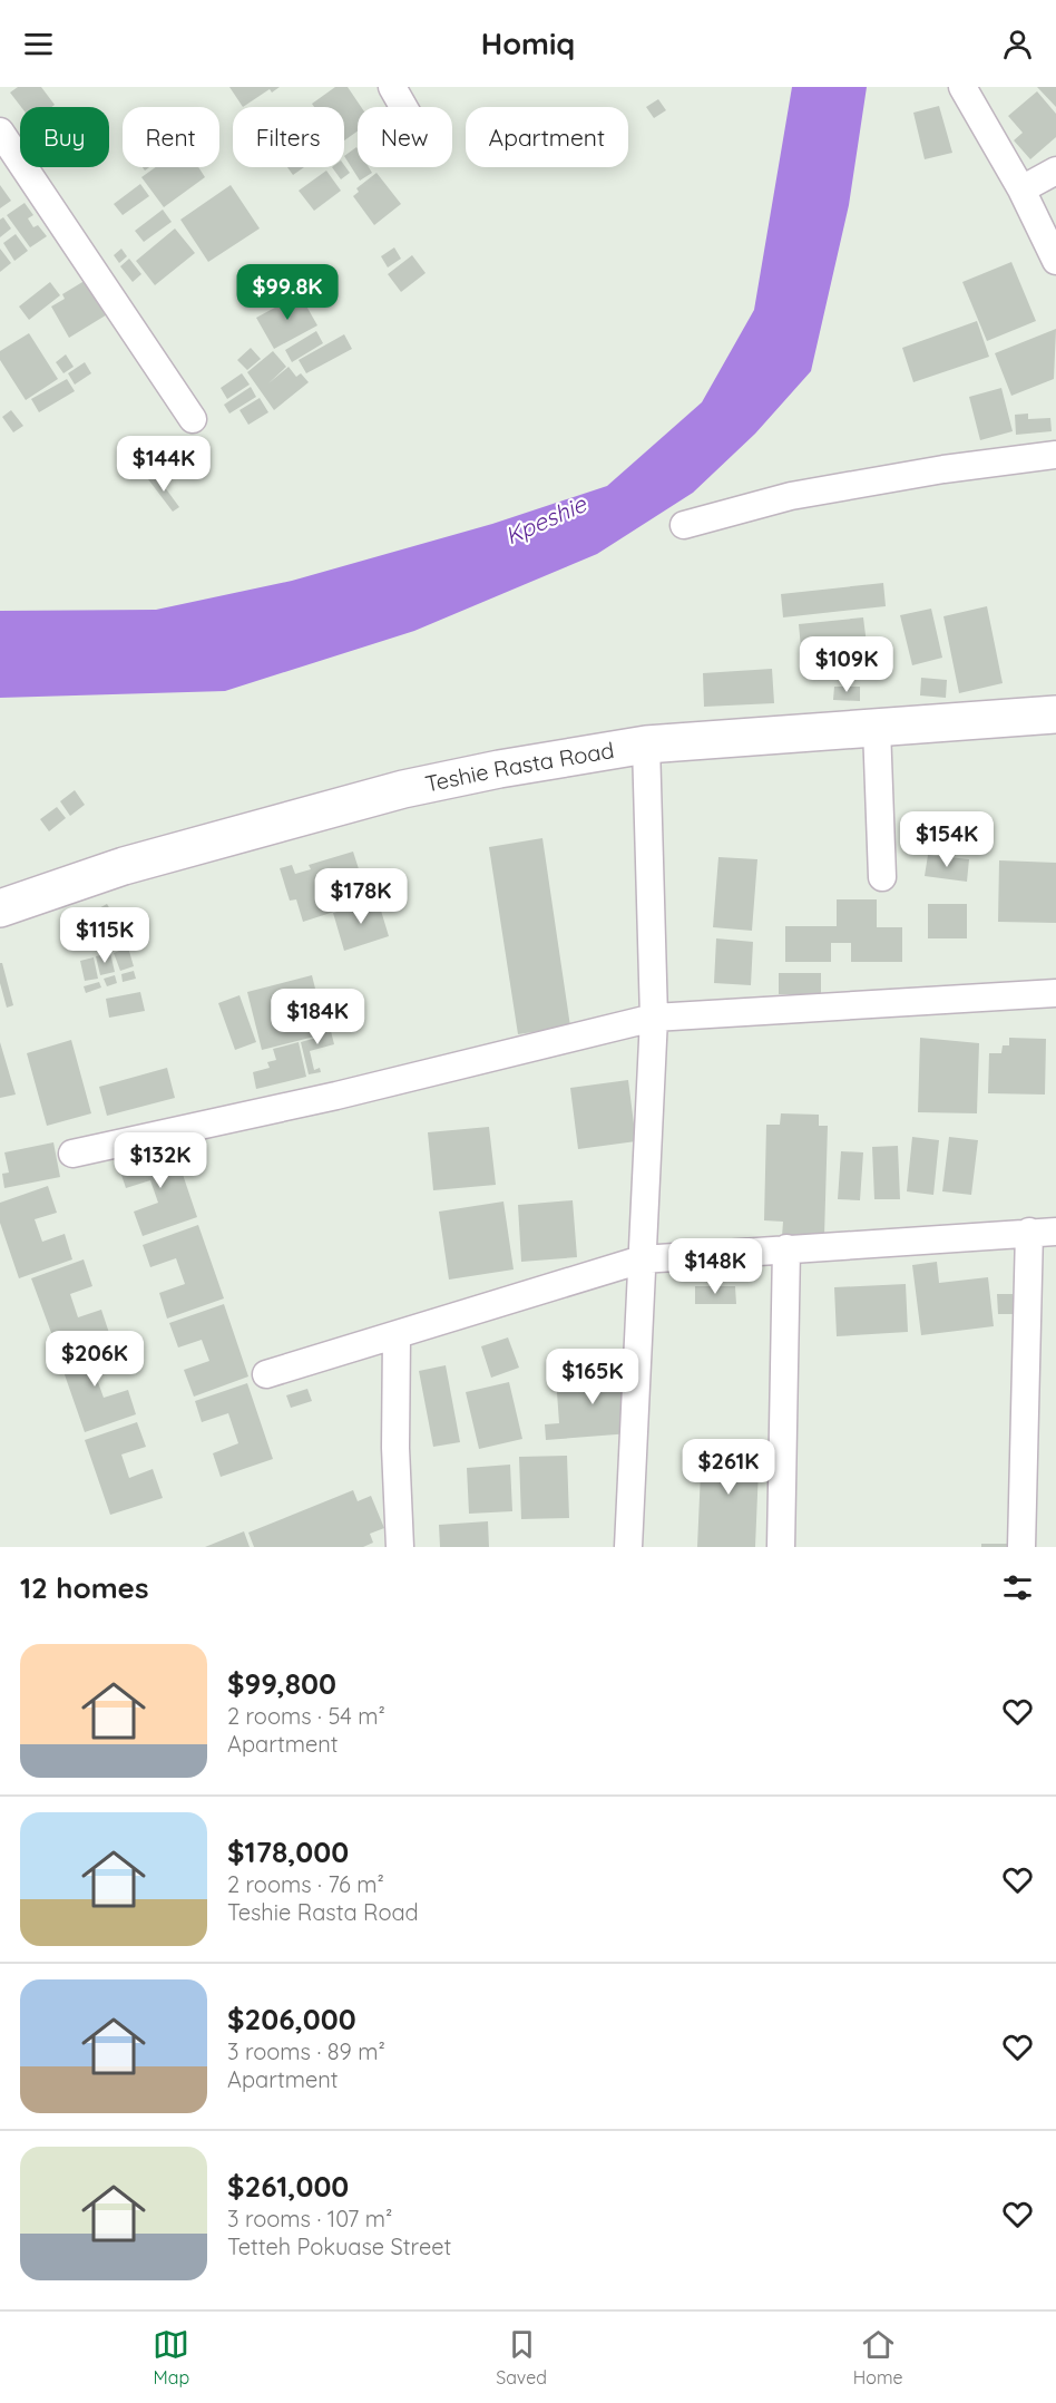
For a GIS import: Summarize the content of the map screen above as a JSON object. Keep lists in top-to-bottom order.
{
  "streets": {
    "main road": ["Teshie Rasta Road"]
  },
  "water": ["Kpeshie"],
  "page": {
    "header": "Homiq",
    "chip": [
      "Buy",
      "Rent",
      "Filters",
      "New",
      "Apartment"
    ],
    "price": [
      "$99.8K",
      "$144K",
      "$109K",
      "$154K",
      "$178K",
      "$115K",
      "$184K",
      "$132K",
      "$148K",
      "$206K",
      "$165K",
      "$261K"
    ],
    "heading": "12 homes",
    "list": [
      {
        "name": "$99,800",
        "note": "2 rooms · 54 m² · Apartment"
      },
      {
        "name": "$178,000",
        "note": "2 rooms · 76 m² · Teshie Rasta Road"
      },
      {
        "name": "$206,000",
        "note": "3 rooms · 89 m² · Apartment"
      },
      {
        "name": "$261,000",
        "note": "3 rooms · 107 m² · Tetteh Pokuase Street"
      }
    ],
    "tabs": ["Map", "Saved", "Home"]
  }
}
